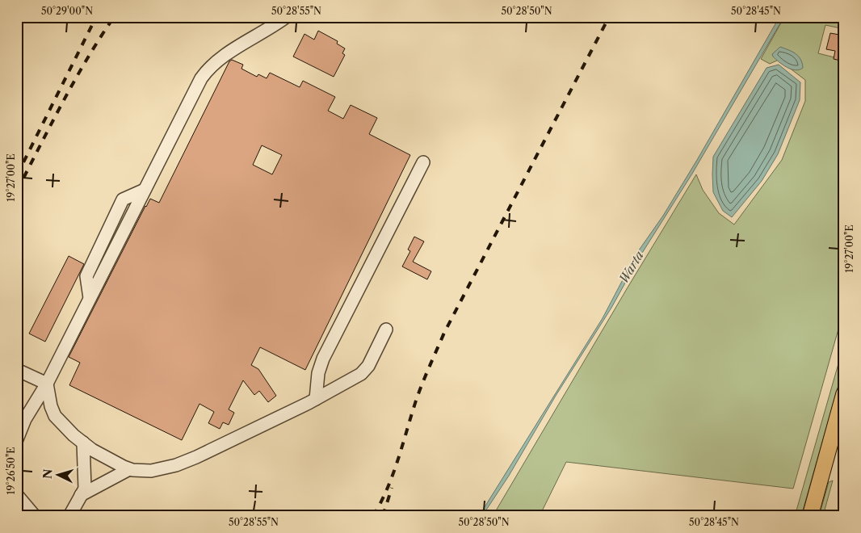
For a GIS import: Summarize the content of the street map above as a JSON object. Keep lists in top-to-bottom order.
{
  "water": ["Warta"],
  "north": "left",
  "coordinates": [
    "50°29'00\"N",
    "50°28'55\"N",
    "50°28'50\"N",
    "50°28'45\"N",
    "19°27'00\"E",
    "19°26'50\"E"
  ]
}
